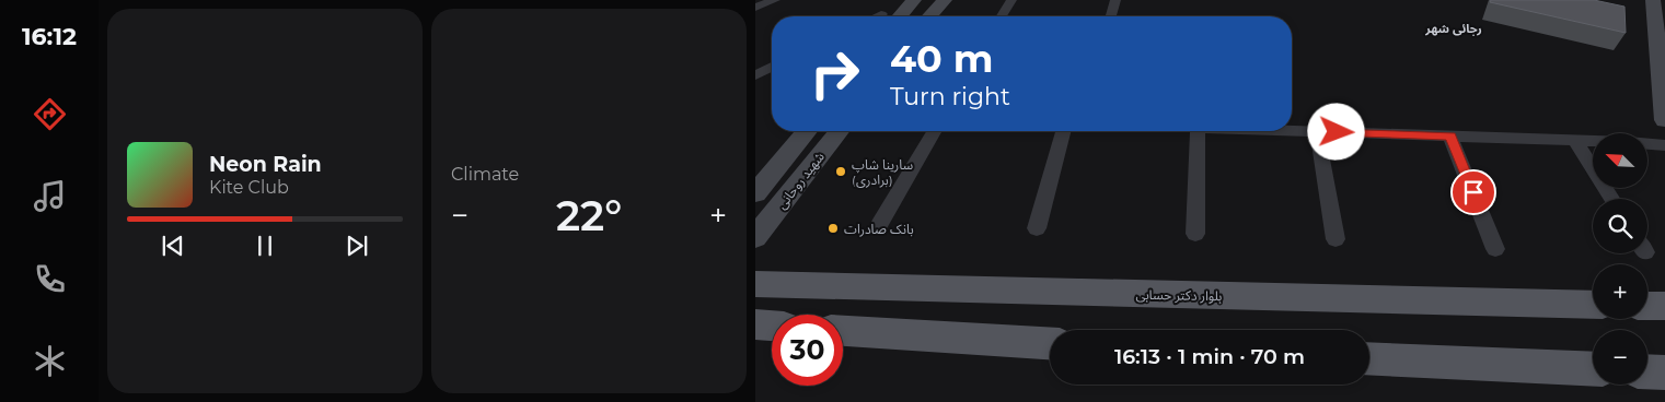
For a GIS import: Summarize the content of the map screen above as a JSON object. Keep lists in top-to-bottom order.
{
  "streets": {
    "main road": ["شهید روحانی", "بلوار دکتر حسابی"]
  },
  "districts": ["رجائی شهر"],
  "places": ["سارینا شاپ (برادری)", "بانک صادرات"],
  "north": "top left",
  "page": {
    "tabs": "16:12",
    "tile": "Climate",
    "turn": ["40 m", "Turn right"],
    "map_buttons": ["+", "−"],
    "song": ["Neon Rain", "Kite Club"],
    "heat": ["−", "22°", "+"],
    "limit": "30",
    "trip": "16:13 · 1 min · 70 m"
  }
}
